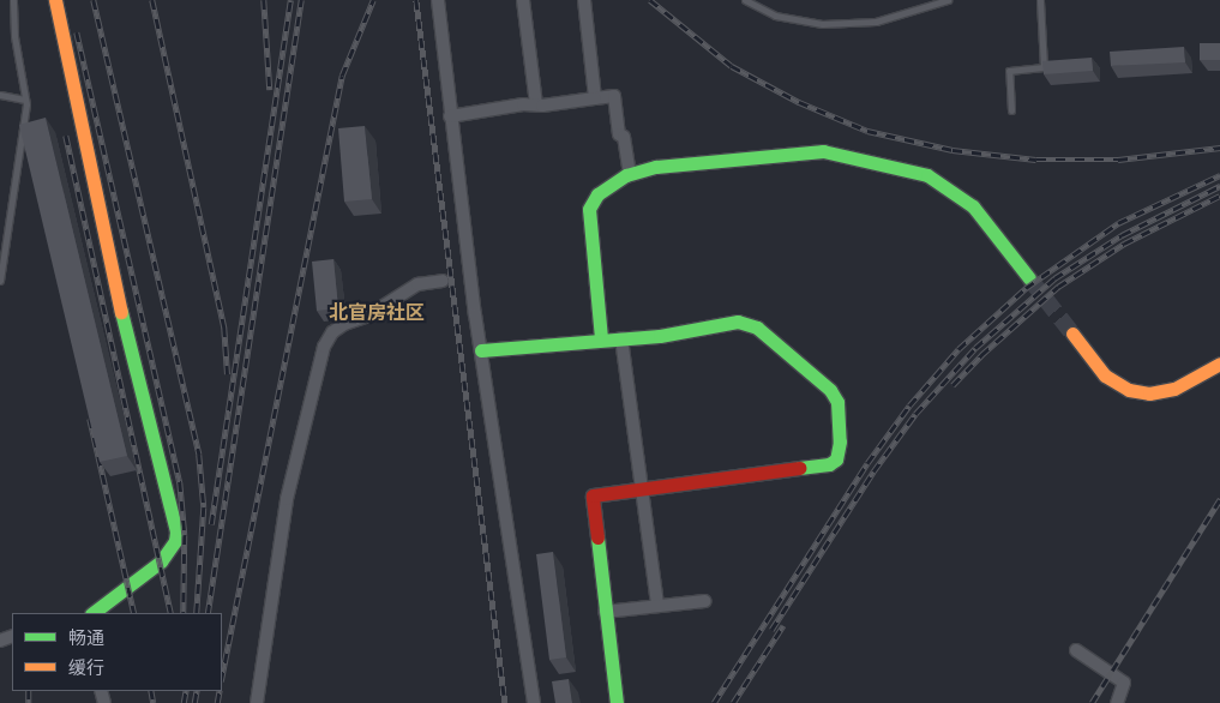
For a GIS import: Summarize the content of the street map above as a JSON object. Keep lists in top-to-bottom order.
{
  "districts": ["北官房社区"],
  "legend": ["畅通", "缓行"]
}
